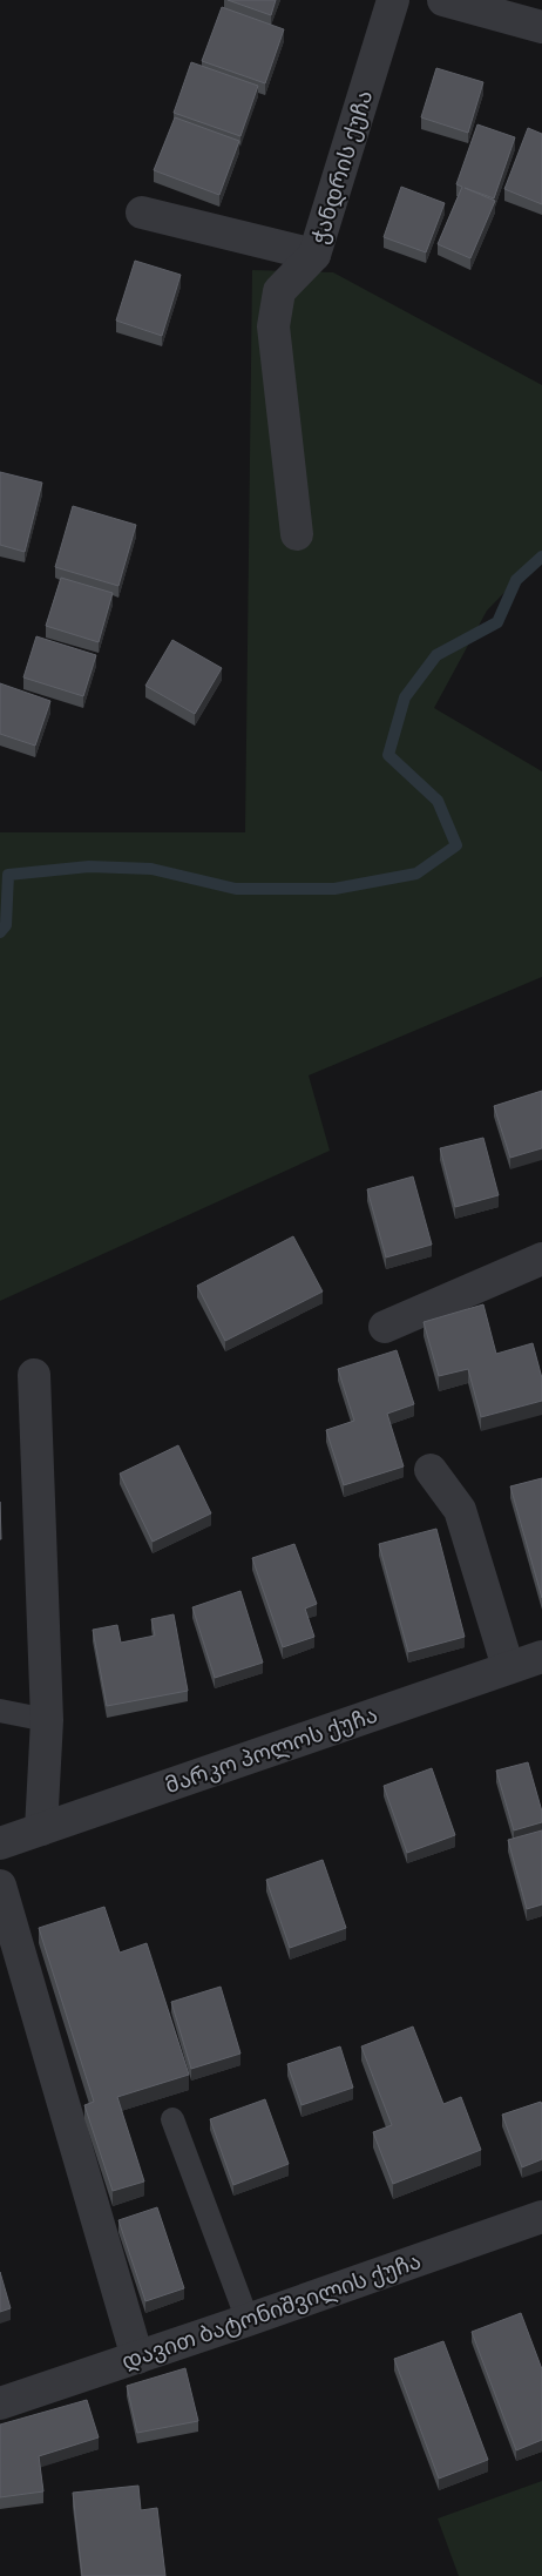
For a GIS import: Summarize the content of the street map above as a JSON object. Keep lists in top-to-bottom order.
{
  "streets": {
    "street": ["ჭანდრის ქუჩა", "მარკო პოლოს ქუჩა", "დავით ბატონიშვილის ქუჩა"]
  }
}
